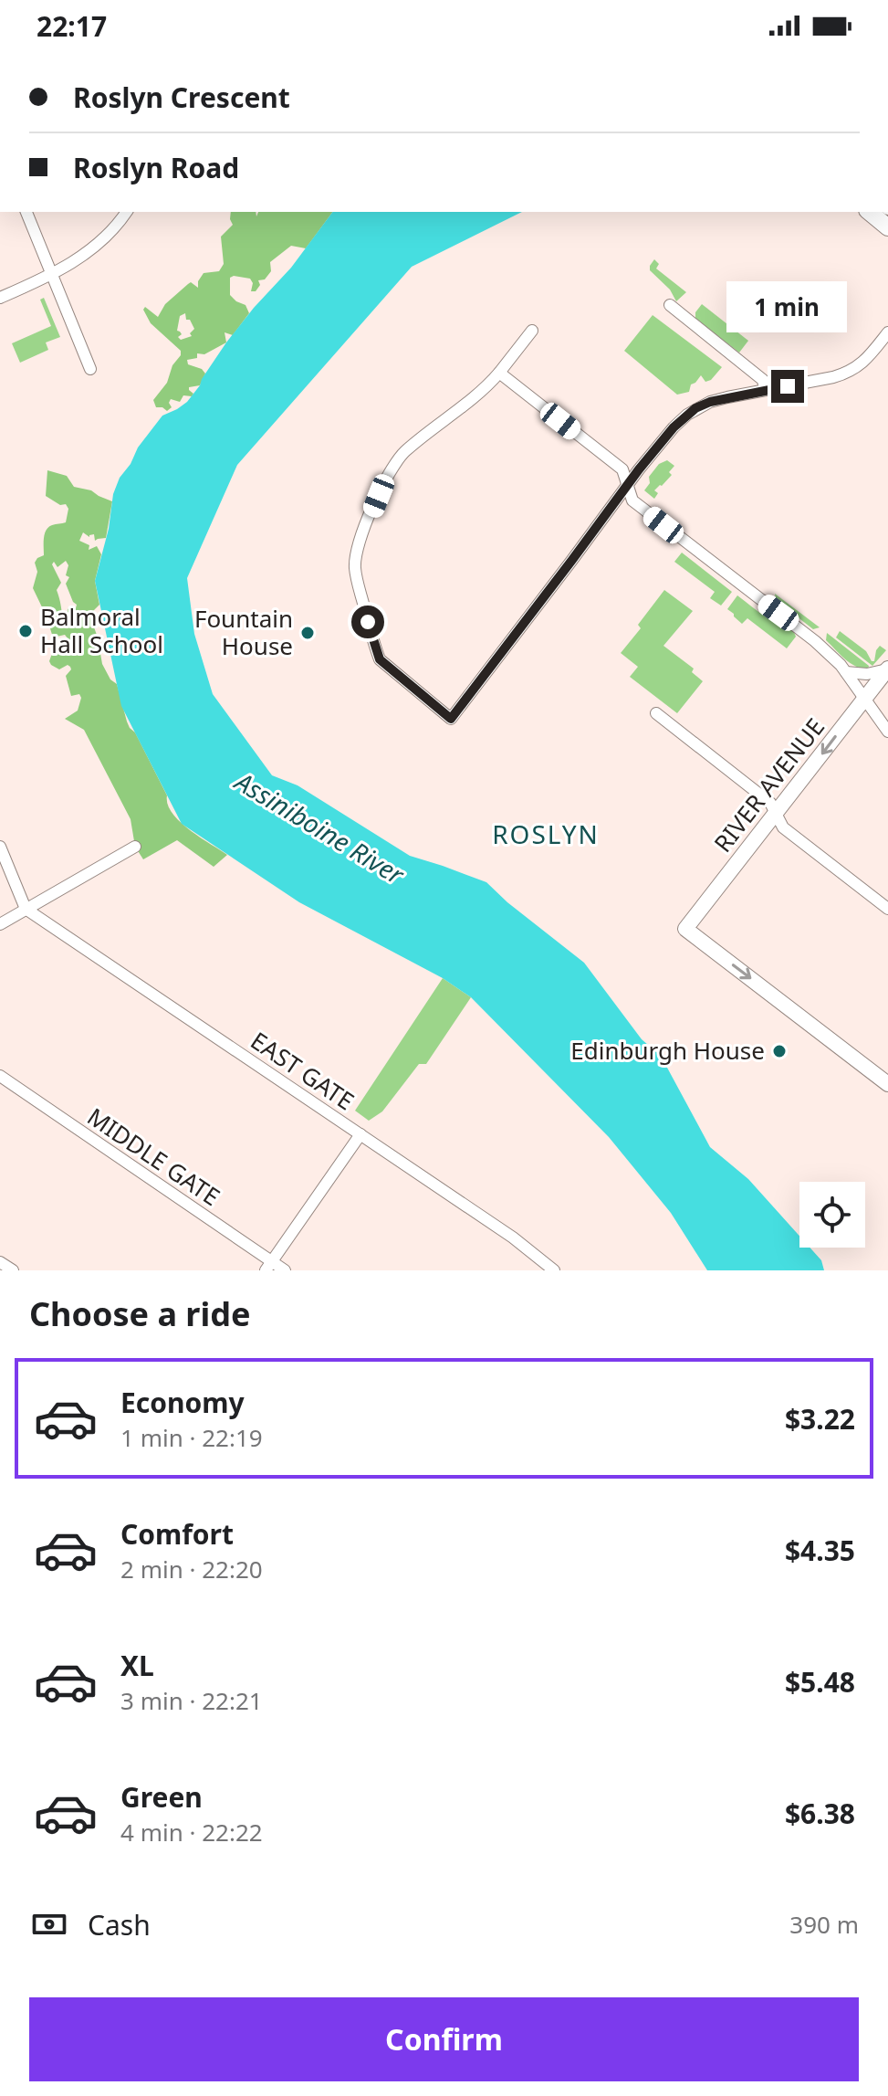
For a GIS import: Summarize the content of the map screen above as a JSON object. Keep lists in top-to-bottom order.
{
  "streets": {
    "street": ["RIVER AVENUE", "EAST GATE", "MIDDLE GATE"]
  },
  "districts": ["ROSLYN"],
  "water": ["Assiniboine River"],
  "places": ["Balmoral Hall School", "Fountain House", "Edinburgh House"],
  "page": {
    "status": "22:17",
    "banner": ["Roslyn Crescent", "Roslyn Road"],
    "bubble": "1 min",
    "heading": "Choose a ride",
    "list": [
      {
        "name": "Economy",
        "note": "1 min · 22:19",
        "value": "$3.22"
      },
      {
        "name": "Comfort",
        "note": "2 min · 22:20",
        "value": "$4.35"
      },
      {
        "name": "XL",
        "note": "3 min · 22:21",
        "value": "$5.48"
      },
      {
        "name": "Green",
        "note": "4 min · 22:22",
        "value": "$6.38"
      }
    ],
    "pay": ["Cash", "390 m"],
    "buttons": "Confirm"
  }
}
